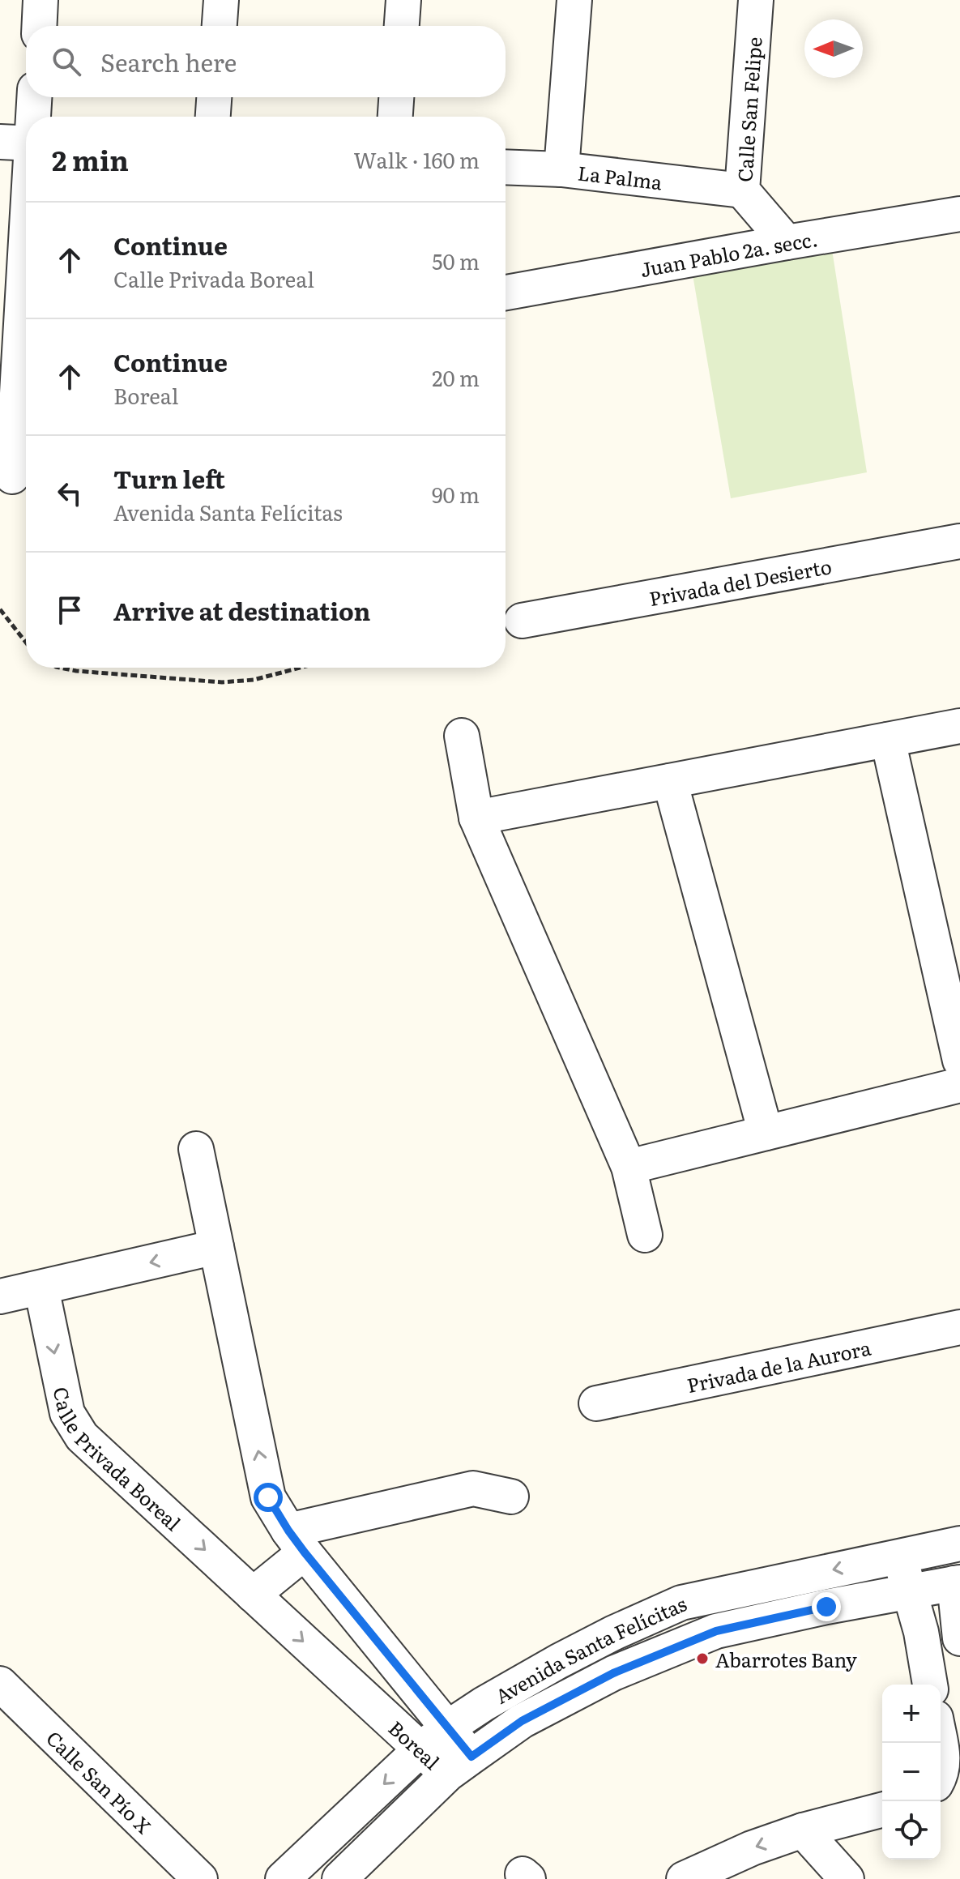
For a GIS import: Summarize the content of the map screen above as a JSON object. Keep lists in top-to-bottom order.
{
  "streets": {
    "street": [
      "Calle San Felipe",
      "La Palma",
      "Juan Pablo 2a. secc.",
      "Privada del Desierto",
      "Privada de la Aurora",
      "Calle Privada Boreal",
      "Avenida Santa Felícitas",
      "Boreal",
      "Calle San Pío X"
    ]
  },
  "crossings": [
    ["Calle San Felipe", "La Palma"],
    ["Calle San Felipe", "Juan Pablo 2a. secc."],
    ["Calle Privada Boreal", "Boreal"],
    ["Avenida Santa Felícitas", "Boreal"]
  ],
  "places": ["Abarrotes Bany"],
  "north": "left",
  "page": {
    "search": "Search here",
    "heading": ["2 min", "Walk · 160 m"],
    "list": [
      ["Continue", "Calle Privada Boreal", "50 m"],
      ["Continue", "Boreal", "20 m"],
      ["Turn left", "Avenida Santa Felícitas", "90 m"],
      "Arrive at destination"
    ],
    "map_buttons": ["+", "−"]
  }
}
